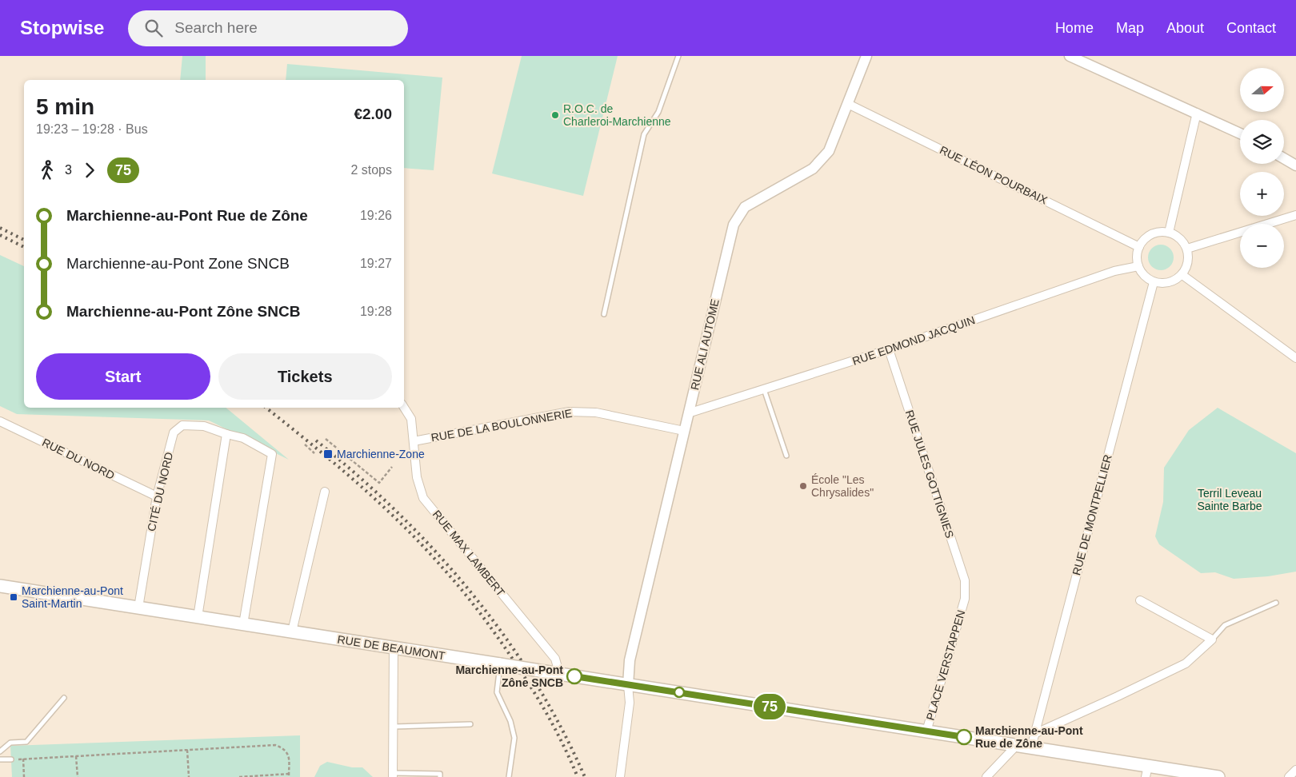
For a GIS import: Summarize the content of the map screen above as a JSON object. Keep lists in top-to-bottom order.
{
  "streets": {
    "main road": ["RUE DE BEAUMONT"],
    "street": [
      "RUE LÉON POURBAIX",
      "RUE EDMOND JACQUIN",
      "RUE ALI AUTOME",
      "RUE DE LA BOULONNERIE",
      "RUE DU NORD",
      "RUE JULES GOTTIGNIES",
      "CITÉ DU NORD",
      "RUE DE MONTPELLIER",
      "RUE MAX LAMBERT",
      "PLACE VERSTAPPEN"
    ]
  },
  "crossings": [
    ["RUE LÉON POURBAIX", "RUE EDMOND JACQUIN"],
    ["RUE LÉON POURBAIX", "RUE ALI AUTOME"],
    ["RUE LÉON POURBAIX", "RUE DE MONTPELLIER"],
    ["RUE EDMOND JACQUIN", "RUE ALI AUTOME"],
    ["RUE EDMOND JACQUIN", "RUE JULES GOTTIGNIES"],
    ["RUE EDMOND JACQUIN", "RUE DE MONTPELLIER"],
    ["RUE ALI AUTOME", "RUE DE LA BOULONNERIE"],
    ["RUE ALI AUTOME", "RUE DE BEAUMONT"],
    ["RUE DE LA BOULONNERIE", "RUE MAX LAMBERT"],
    ["RUE DU NORD", "CITÉ DU NORD"],
    ["RUE JULES GOTTIGNIES", "PLACE VERSTAPPEN"],
    ["CITÉ DU NORD", "RUE DE BEAUMONT"],
    ["RUE DE MONTPELLIER", "RUE DE BEAUMONT"],
    ["RUE MAX LAMBERT", "RUE DE BEAUMONT"],
    ["RUE DE BEAUMONT", "PLACE VERSTAPPEN"]
  ],
  "parks": ["Terril Leveau Sainte Barbe"],
  "places": {
    "other": [
      "R.O.C. de Charleroi-Marchienne",
      "École \"Les Chrysalides\"",
      "Marchienne-au-Pont Zône SNCB",
      "Marchienne-au-Pont Rue de Zône"
    ],
    "transit": ["Marchienne-Zone", "Marchienne-au-Pont Saint-Martin"]
  },
  "lines": ["bus line 75"],
  "north": "right",
  "page": {
    "header": "Stopwise",
    "search": "Search here",
    "nav": [
      "Home",
      "Map",
      "About",
      "Contact"
    ],
    "on_map": "75",
    "map_buttons": ["+", "−"],
    "heading": ["5 min", "19:23 – 19:28 · Bus", "€2.00"],
    "legs": ["3", "75", "2 stops"],
    "list": [
      {
        "name": "Marchienne-au-Pont Rue de Zône",
        "value": "19:26"
      },
      {
        "name": "Marchienne-au-Pont Zone SNCB",
        "value": "19:27"
      },
      {
        "name": "Marchienne-au-Pont Zône SNCB",
        "value": "19:28"
      }
    ],
    "buttons": ["Start", "Tickets"]
  }
}
